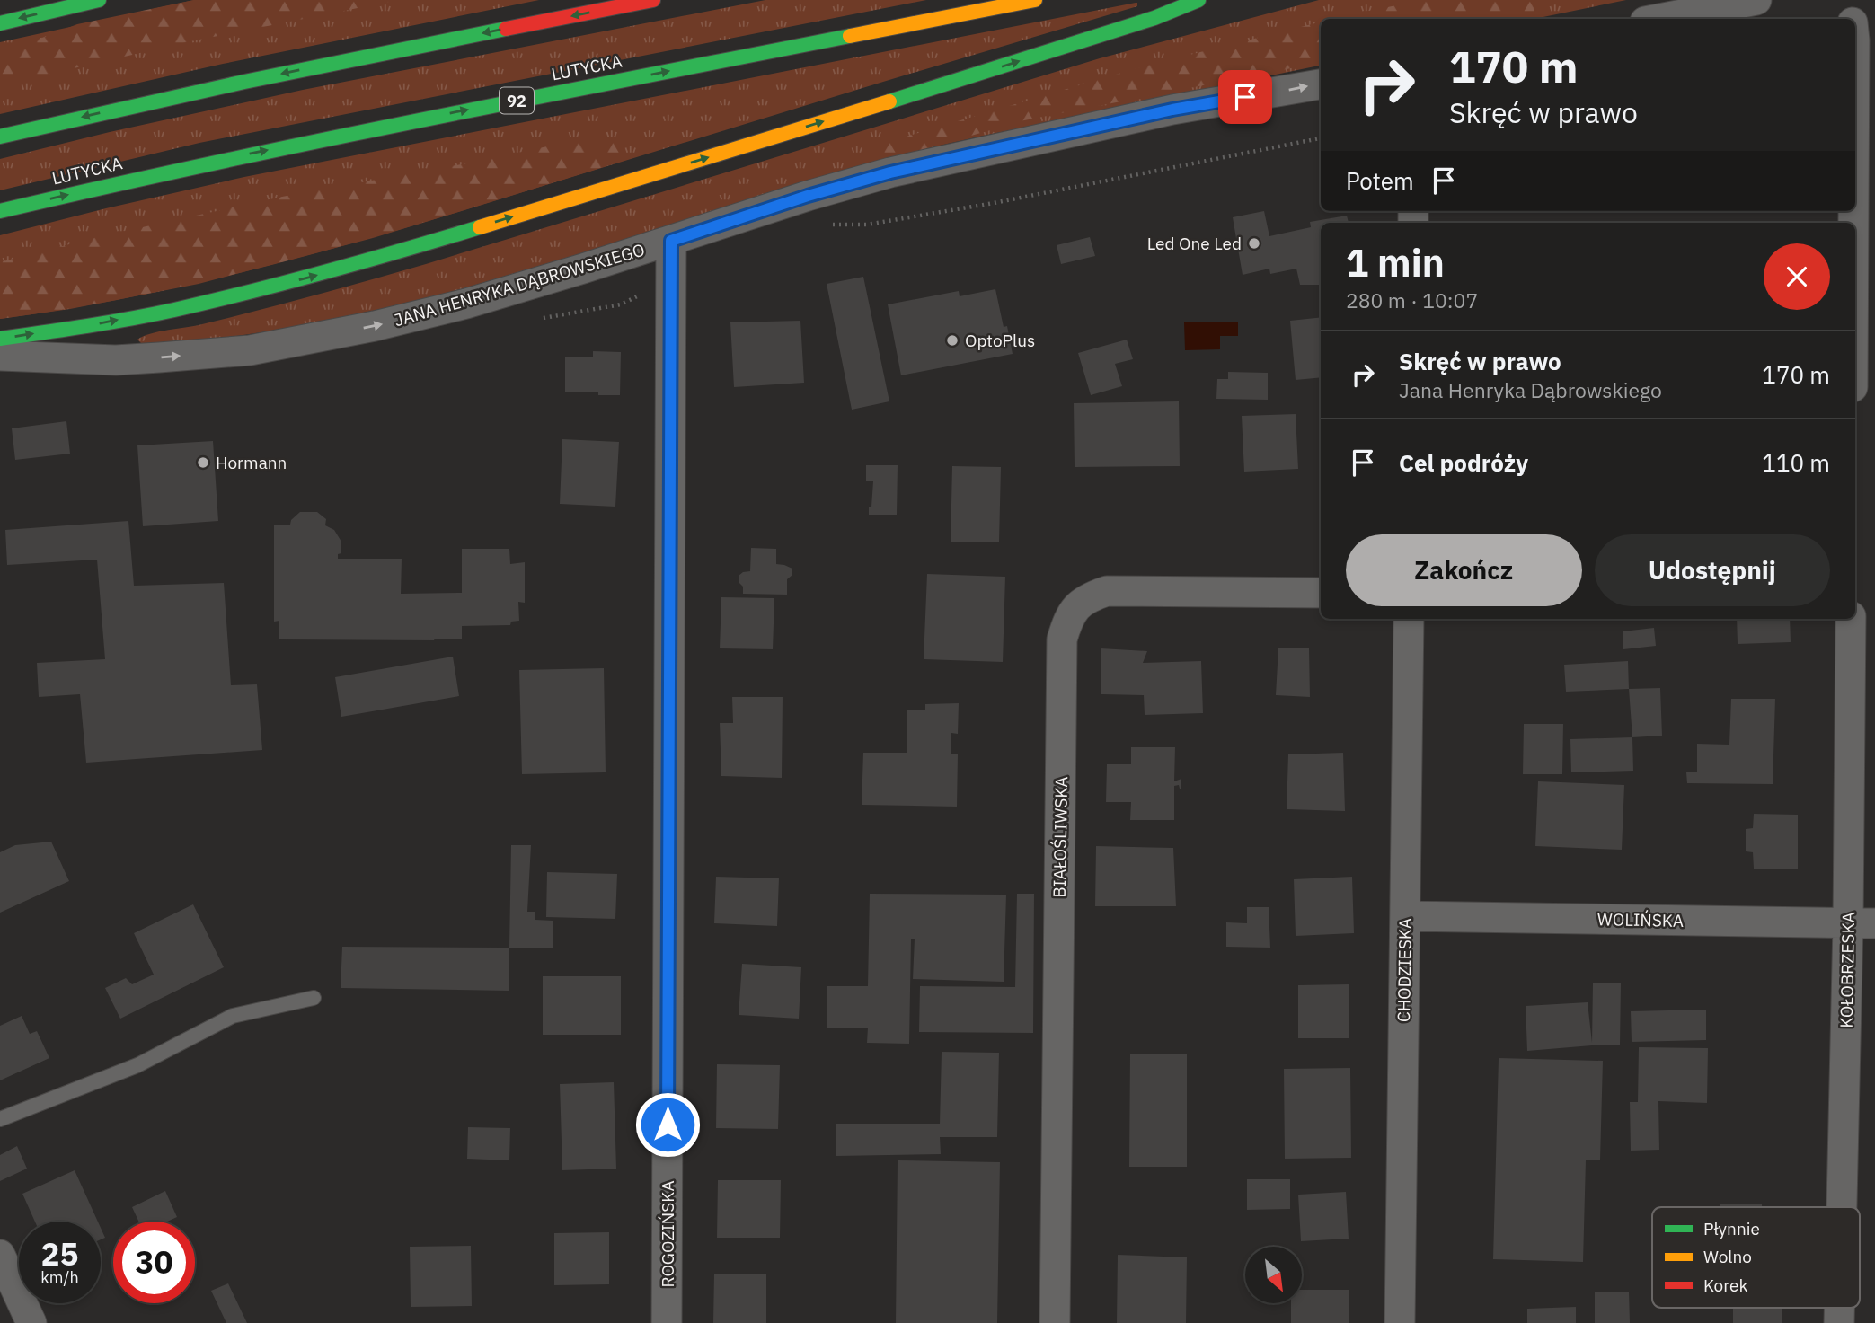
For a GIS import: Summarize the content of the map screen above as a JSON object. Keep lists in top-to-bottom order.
{
  "streets": {
    "main road": ["LUTYCKA", "92"],
    "street": [
      "JANA HENRYKA DĄBROWSKIEGO",
      "BIAŁOŚLIWSKA",
      "WOLIŃSKA",
      "CHODZIESKA",
      "KOŁOBRZESKA",
      "ROGOZIŃSKA"
    ]
  },
  "crossings": [
    ["JANA HENRYKA DĄBROWSKIEGO", "ROGOZIŃSKA"],
    ["WOLIŃSKA", "CHODZIESKA"],
    ["WOLIŃSKA", "KOŁOBRZESKA"]
  ],
  "one_way": ["JANA HENRYKA DĄBROWSKIEGO"],
  "places": ["Led One Led", "OptoPlus", "Hormann"],
  "legend": ["Płynnie", "Wolno", "Korek"],
  "north": "bottom right",
  "page": {
    "turn": ["170 m", "Skręć w prawo"],
    "then": "Potem",
    "heading": ["1 min", "280 m · 10:07"],
    "list": [
      {
        "name": "Skręć w prawo",
        "note": "Jana Henryka Dąbrowskiego",
        "value": "170 m"
      },
      {
        "name": "Cel podróży",
        "value": "110 m"
      }
    ],
    "buttons": ["Zakończ", "Udostępnij"],
    "speed": "25 km/h",
    "limit": "30"
  }
}
